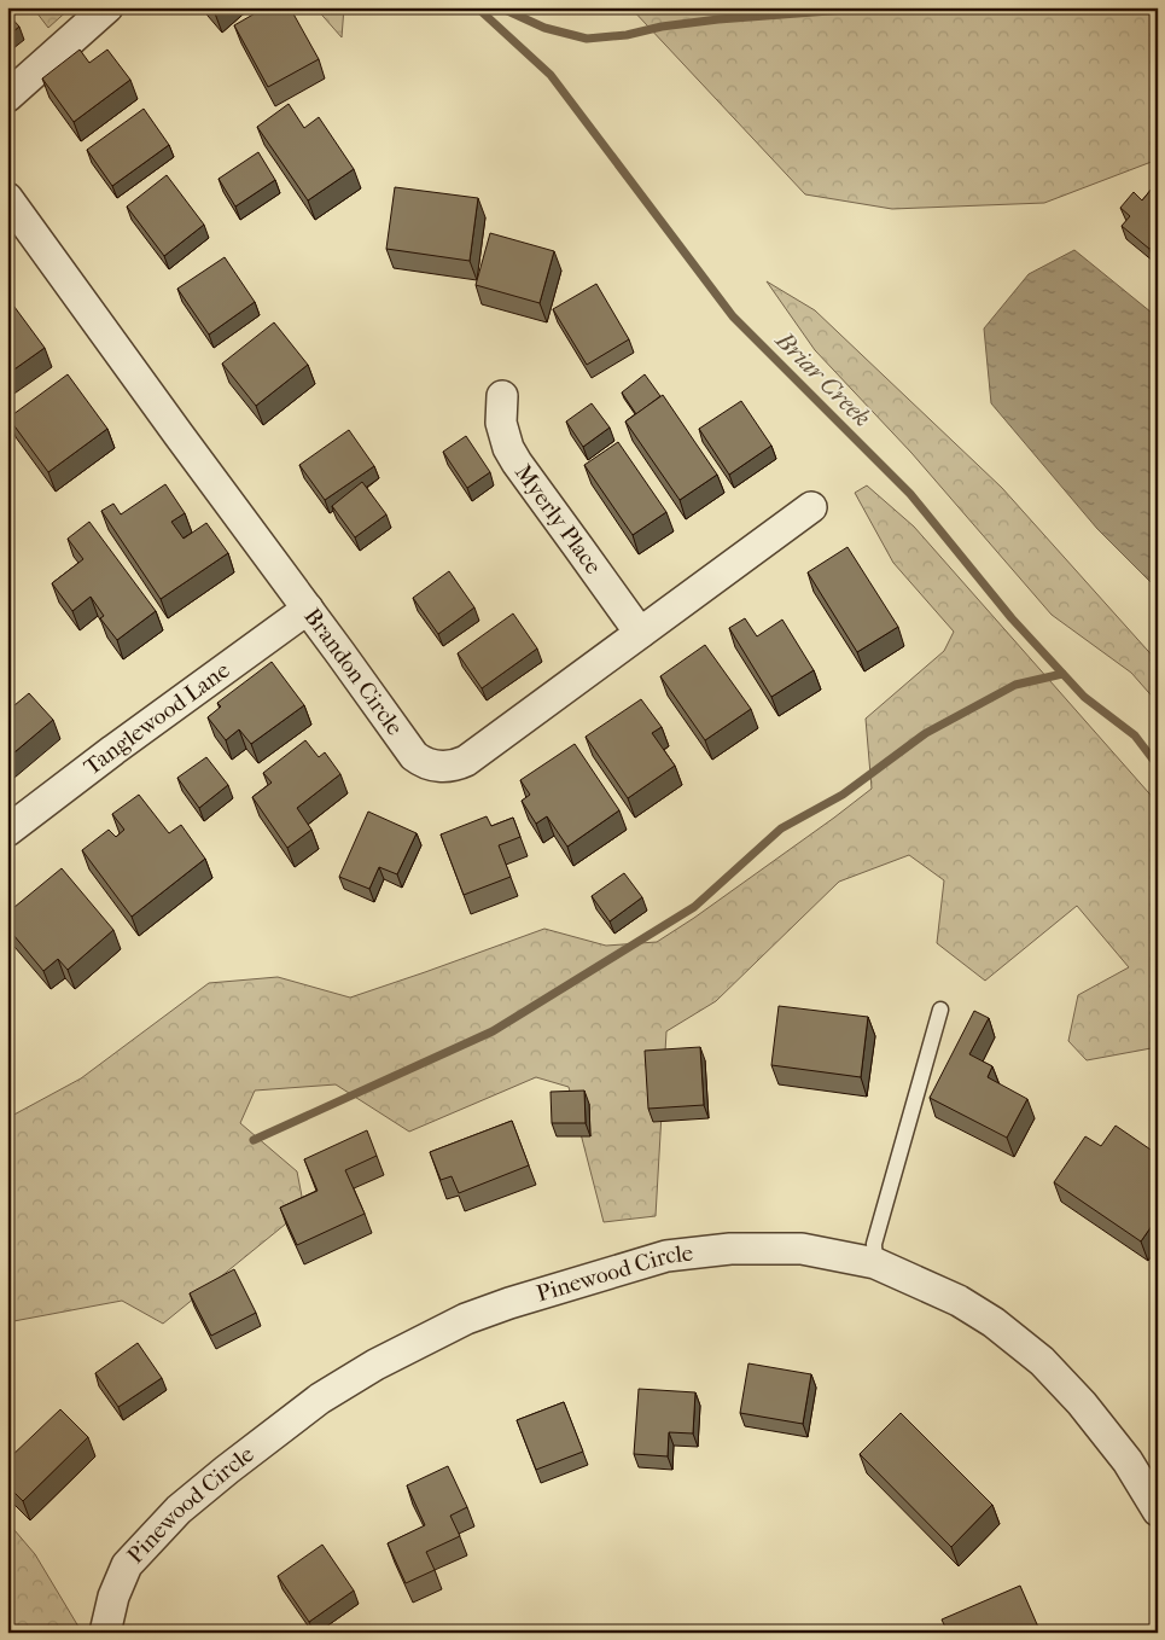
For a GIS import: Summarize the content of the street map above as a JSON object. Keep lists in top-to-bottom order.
{
  "streets": {
    "street": [
      "Myerly Place",
      "Brandon Circle",
      "Tanglewood Lane",
      "Pinewood Circle"
    ]
  },
  "crossings": [
    ["Myerly Place", "Brandon Circle"],
    ["Brandon Circle", "Tanglewood Lane"]
  ],
  "water": ["Briar Creek"]
}
